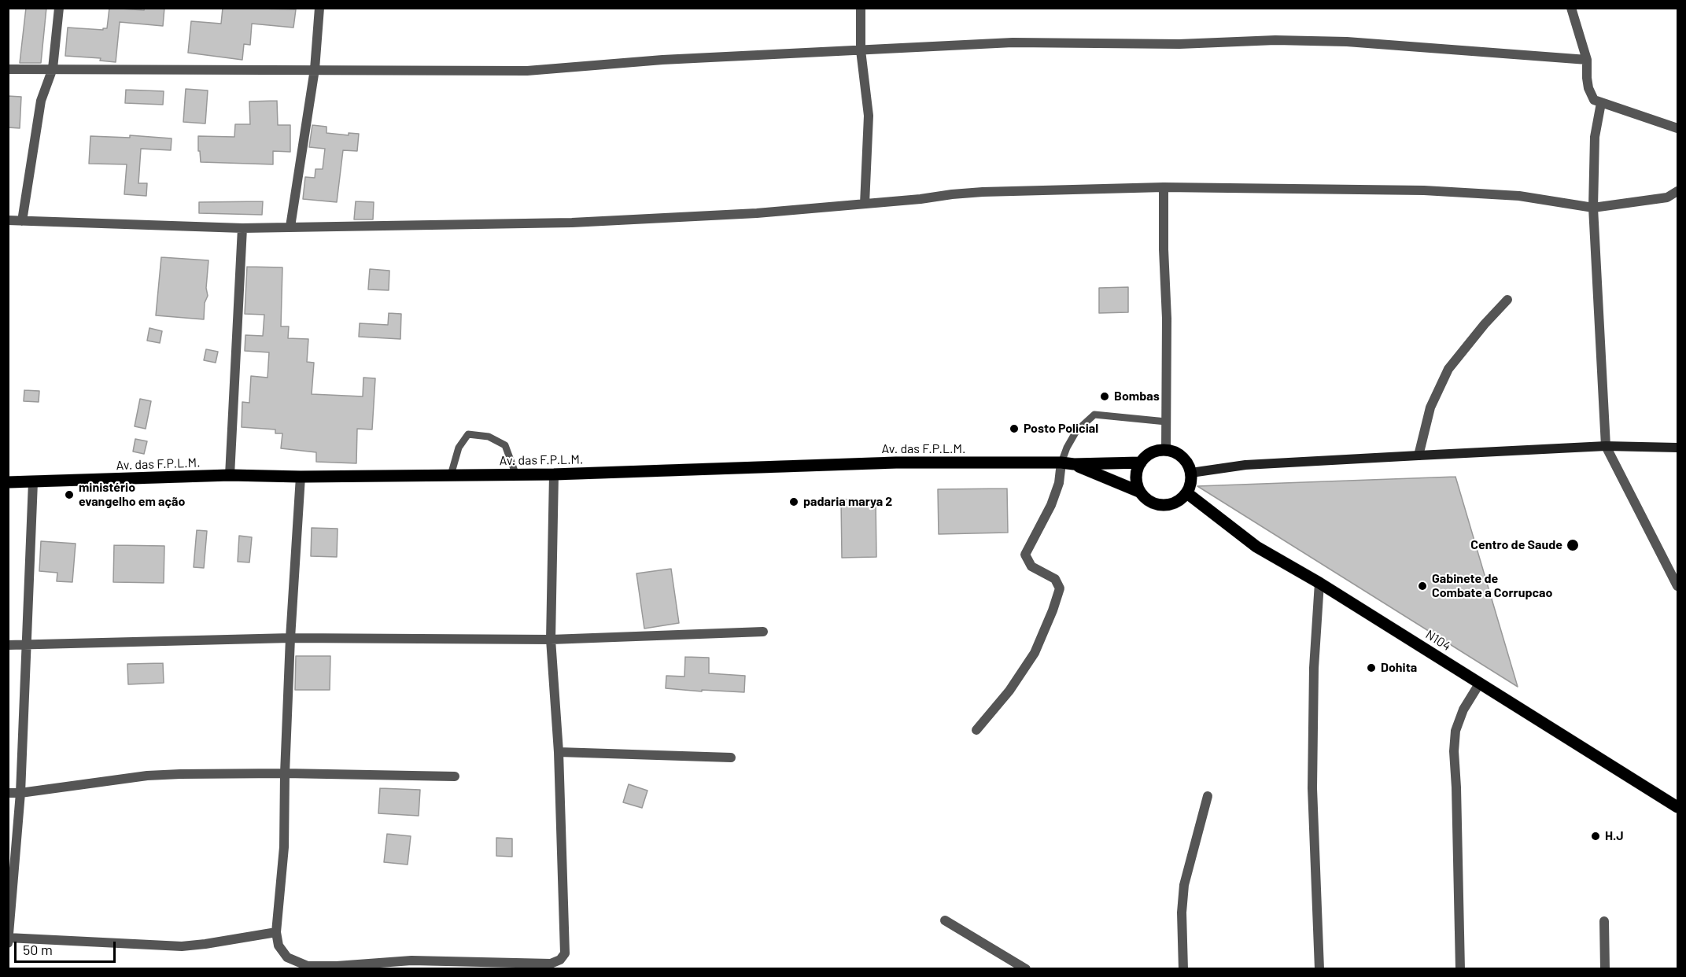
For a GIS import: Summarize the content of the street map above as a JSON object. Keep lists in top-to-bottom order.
{
  "streets": {
    "main road": ["Av. das F.P.L.M.", "N104"]
  },
  "crossings": [
    ["Av. das F.P.L.M.", "N104"]
  ],
  "places": [
    "Bombas",
    "Posto Policial",
    "ministério evangelho em ação",
    "padaria marya 2",
    "Centro de Saude",
    "Gabinete de Combate a Corrupcao",
    "Dohita",
    "H.J"
  ],
  "scale_bar": "50 m"
}
